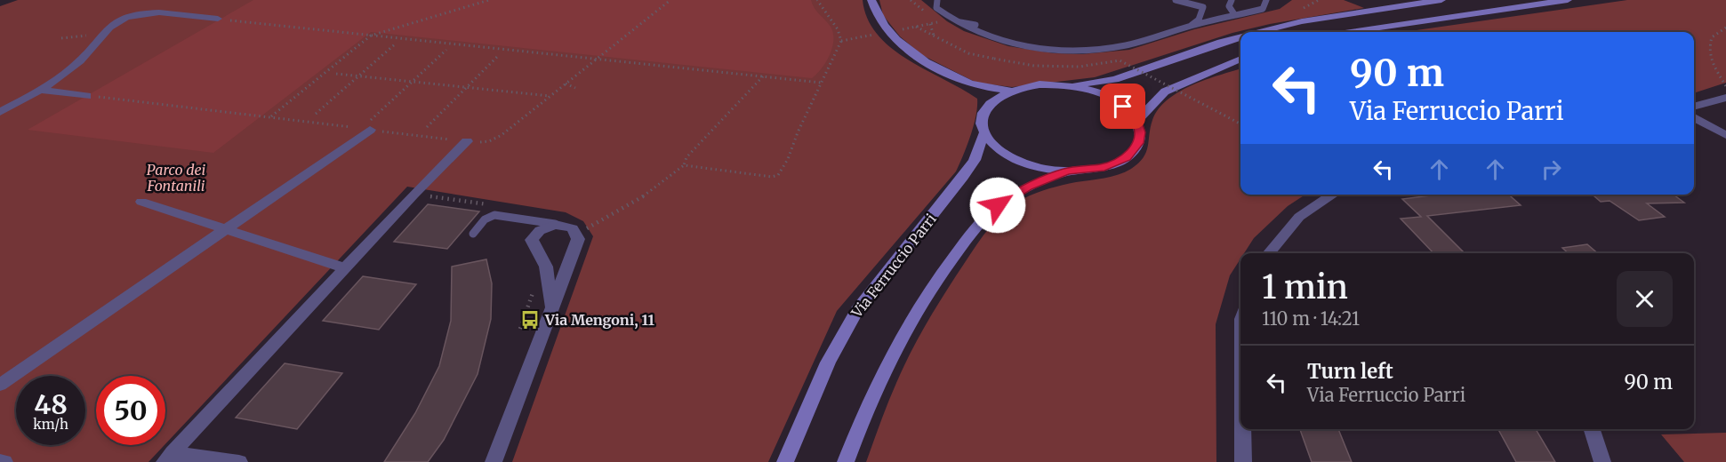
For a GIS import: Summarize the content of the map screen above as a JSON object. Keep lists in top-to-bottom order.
{
  "streets": {
    "main road": ["Via Ferruccio Parri"]
  },
  "parks": ["Parco dei Fontanili"],
  "places": {
    "bus stop": ["Via Mengoni, 11"]
  },
  "page": {
    "turn": ["90 m", "Via Ferruccio Parri"],
    "heading": ["1 min", "110 m · 14:21"],
    "list": [
      {
        "name": "Turn left",
        "note": "Via Ferruccio Parri",
        "value": "90 m"
      }
    ],
    "speed": "48 km/h",
    "limit": "50"
  }
}
